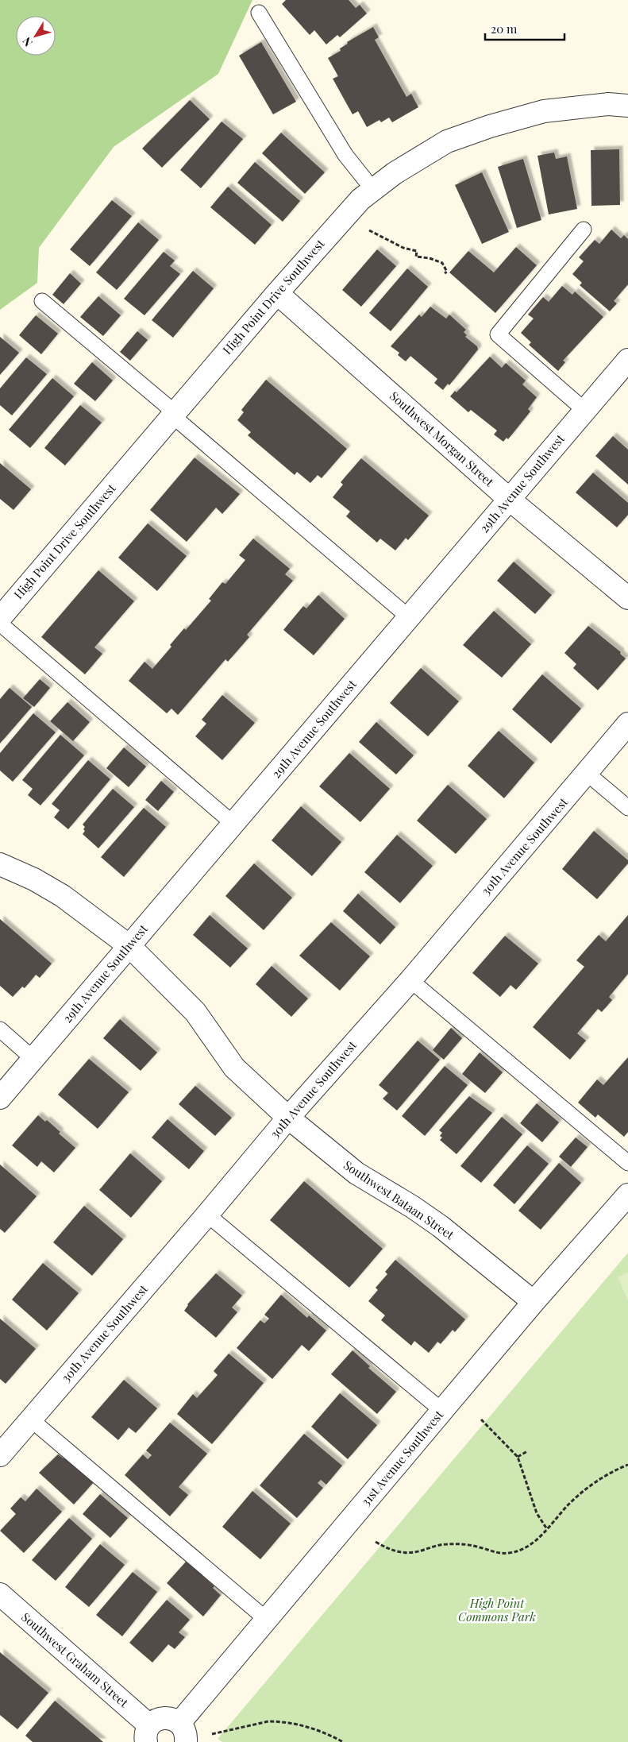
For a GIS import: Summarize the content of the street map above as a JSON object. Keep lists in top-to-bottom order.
{
  "streets": {
    "street": [
      "High Point Drive Southwest",
      "Southwest Morgan Street",
      "29th Avenue Southwest",
      "30th Avenue Southwest",
      "Southwest Bataan Street",
      "31st Avenue Southwest",
      "Southwest Graham Street"
    ]
  },
  "crossings": [
    ["High Point Drive Southwest", "Southwest Morgan Street"],
    ["Southwest Morgan Street", "29th Avenue Southwest"],
    ["29th Avenue Southwest", "Southwest Bataan Street"],
    ["30th Avenue Southwest", "Southwest Bataan Street"],
    ["Southwest Bataan Street", "31st Avenue Southwest"]
  ],
  "parks": ["High Point Commons Park"],
  "scale_bar": "20 m",
  "north": "bottom left"
}
